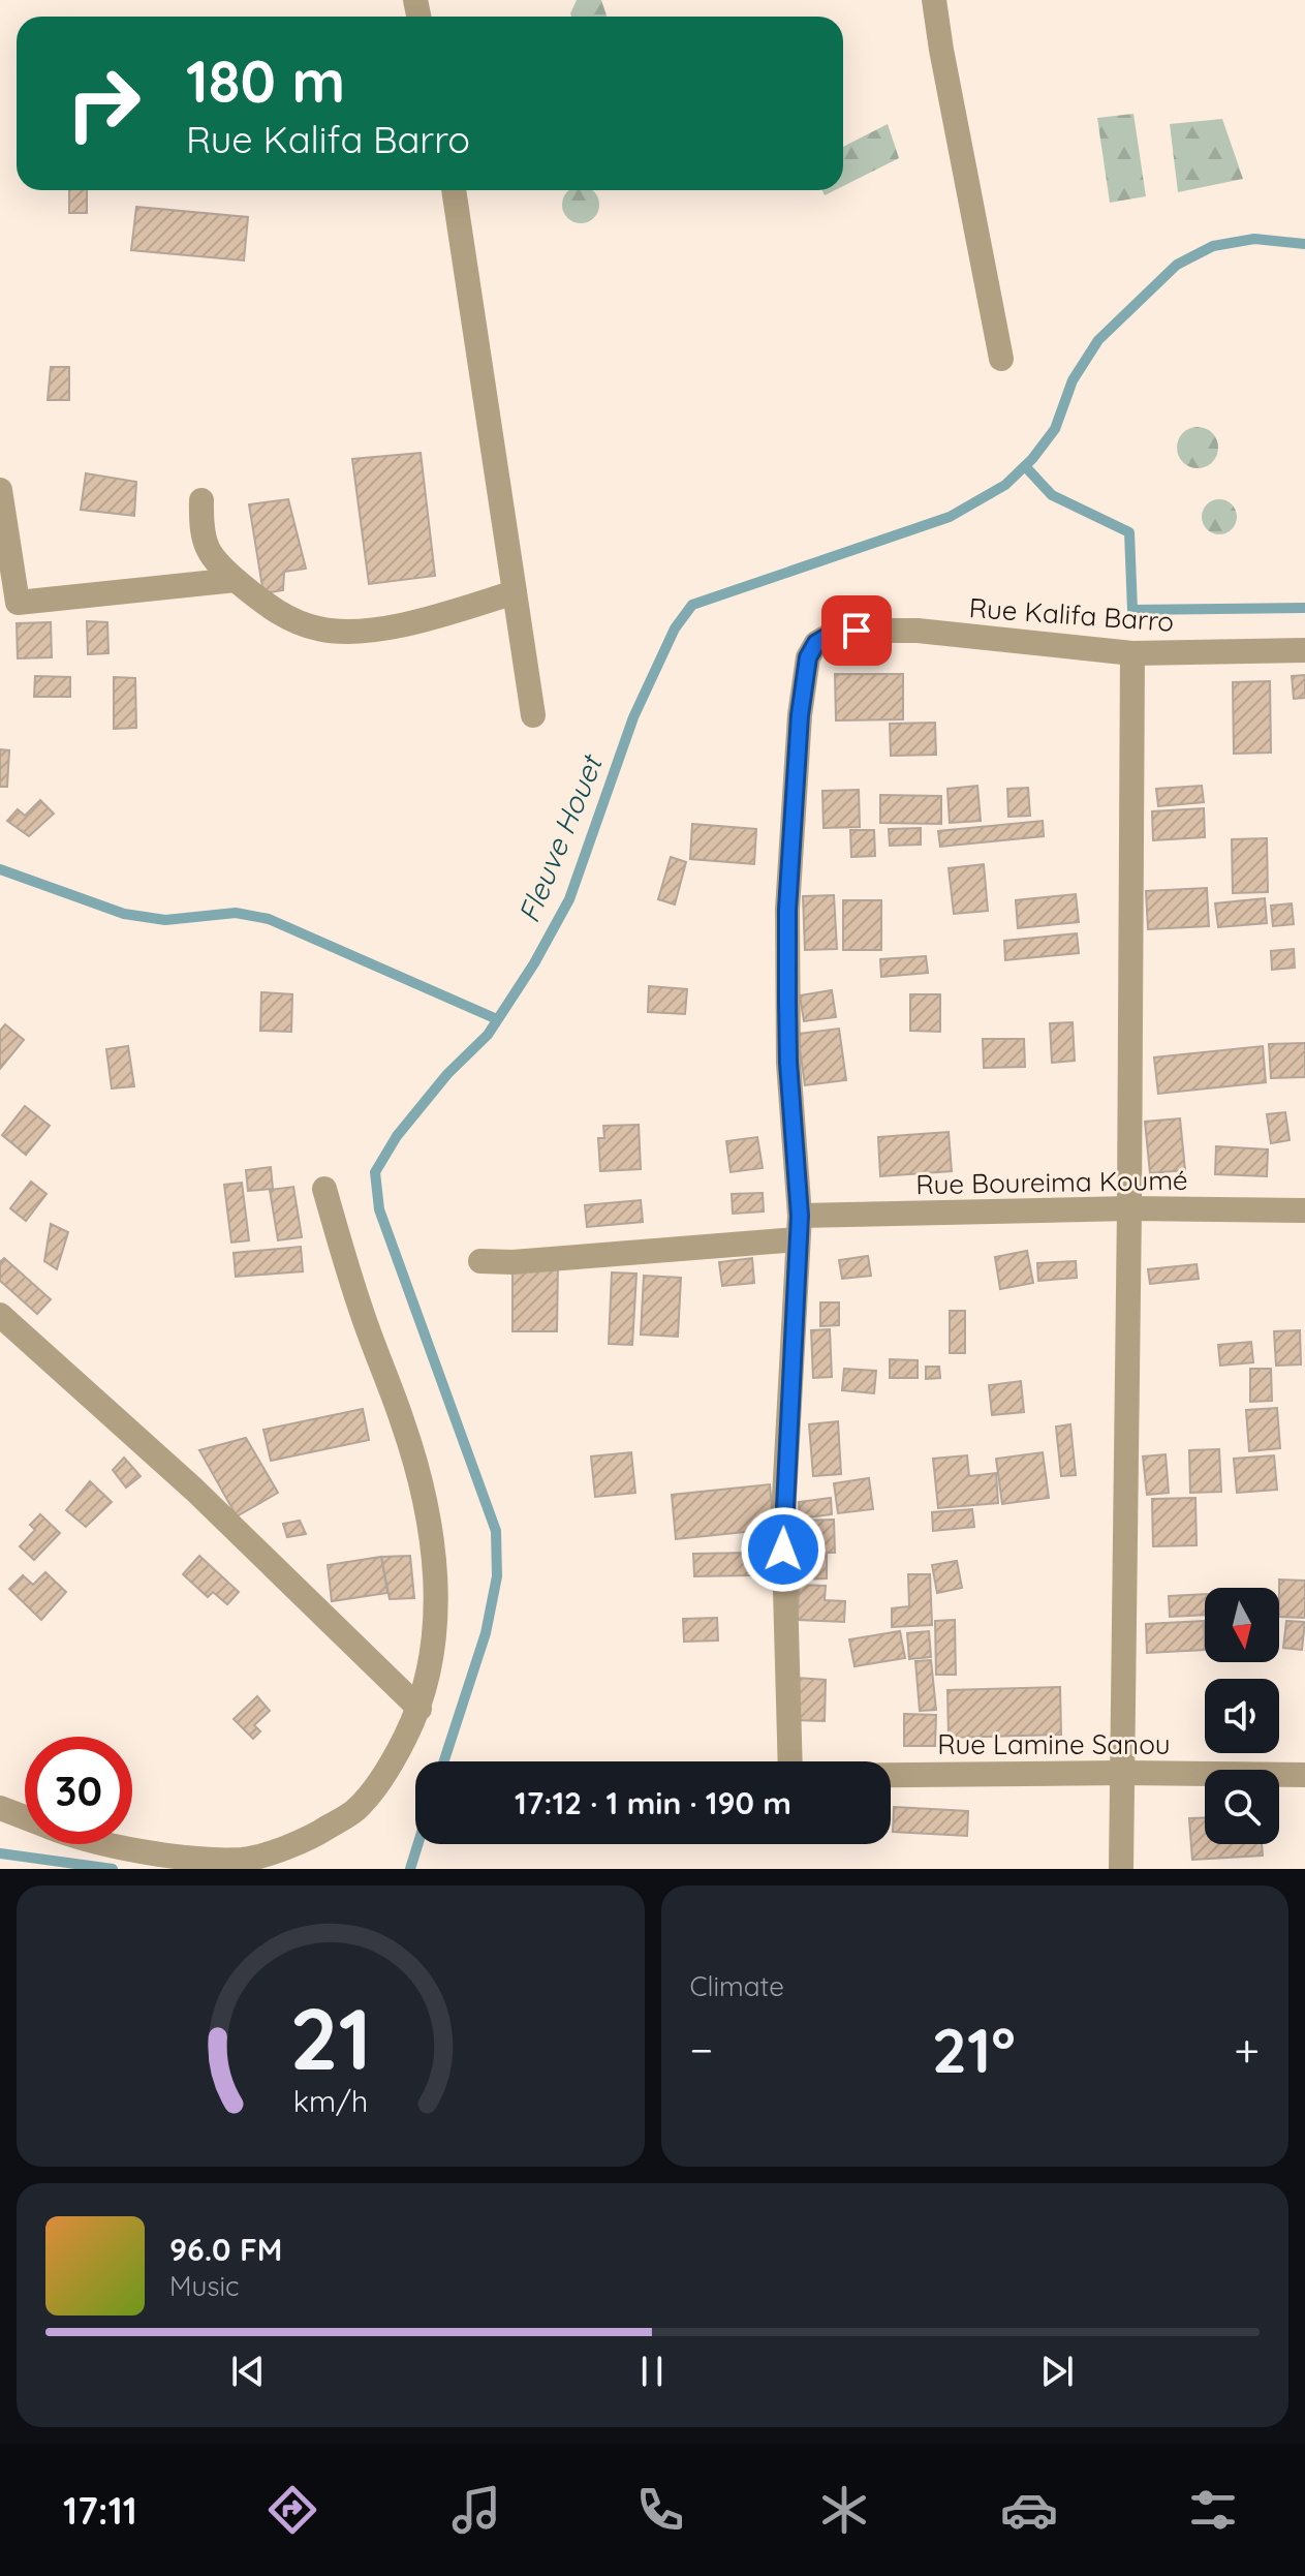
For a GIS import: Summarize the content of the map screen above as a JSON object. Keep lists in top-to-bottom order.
{
  "streets": {
    "street": ["Rue Kalifa Barro", "Rue Boureima Koumé", "Rue Lamine Sanou"]
  },
  "crossings": [
    ["Rue Kalifa Barro", "Rue Boureima Koumé"]
  ],
  "water": ["Fleuve Houet"],
  "north": "bottom",
  "page": {
    "turn": ["180 m", "Rue Kalifa Barro"],
    "limit": "30",
    "trip": "17:12 · 1 min · 190 m",
    "tile": "Climate",
    "heat": ["−", "21°", "+"],
    "song": ["96.0 FM", "Music"],
    "tabs": "17:11",
    "gauge": ["21", "km/h"]
  }
}
